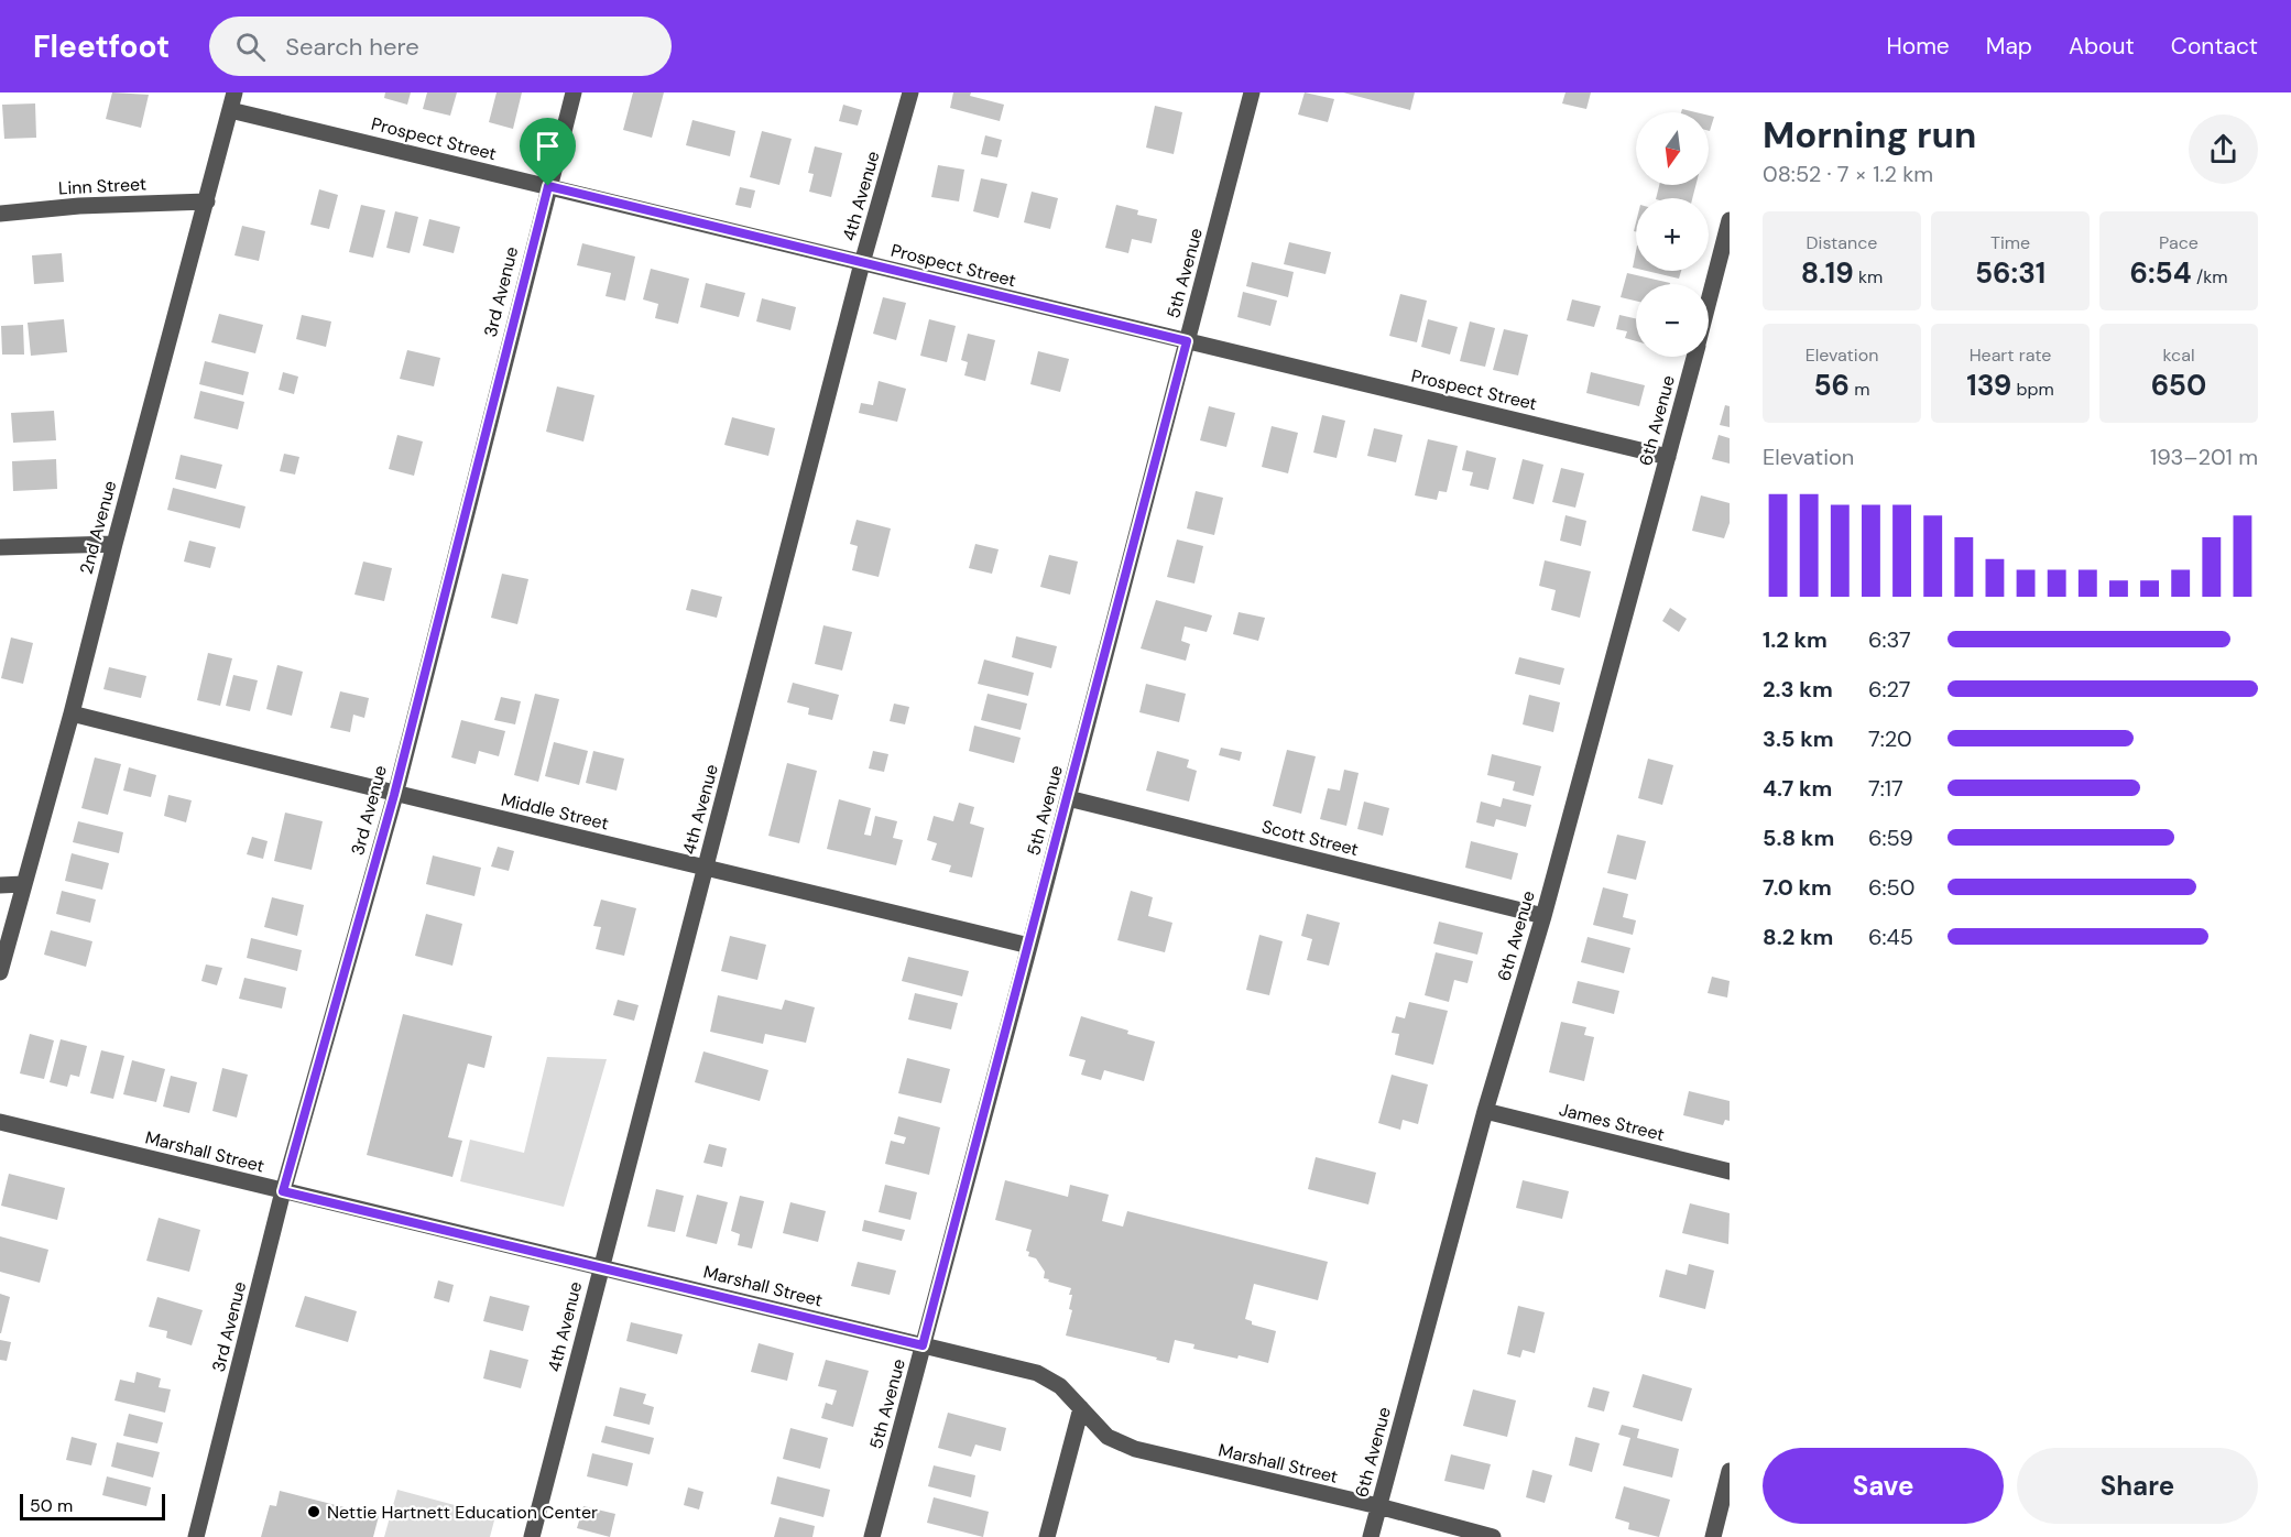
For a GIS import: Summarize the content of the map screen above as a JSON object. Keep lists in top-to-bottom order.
{
  "streets": {
    "street": [
      "Prospect Street",
      "Linn Street",
      "4th Avenue",
      "5th Avenue",
      "3rd Avenue",
      "6th Avenue",
      "2nd Avenue",
      "Middle Street",
      "Scott Street",
      "James Street",
      "Marshall Street"
    ]
  },
  "crossings": [
    ["Prospect Street", "4th Avenue"],
    ["Prospect Street", "5th Avenue"],
    ["Prospect Street", "3rd Avenue"],
    ["Prospect Street", "6th Avenue"],
    ["Prospect Street", "2nd Avenue"],
    ["Linn Street", "2nd Avenue"],
    ["4th Avenue", "Middle Street"],
    ["4th Avenue", "Marshall Street"],
    ["5th Avenue", "Middle Street"],
    ["5th Avenue", "Scott Street"],
    ["5th Avenue", "Marshall Street"],
    ["3rd Avenue", "Middle Street"],
    ["3rd Avenue", "Marshall Street"],
    ["6th Avenue", "Scott Street"],
    ["6th Avenue", "James Street"],
    ["6th Avenue", "Marshall Street"],
    ["2nd Avenue", "Middle Street"]
  ],
  "places": ["Nettie Hartnett Education Center"],
  "scale_bar": "50 m",
  "north": "bottom",
  "page": {
    "header": "Fleetfoot",
    "search": "Search here",
    "nav": [
      "Home",
      "Map",
      "About",
      "Contact"
    ],
    "heading": ["Morning run", "08:52 · 7 × 1.2 km"],
    "map_buttons": ["+", "−"],
    "stats": [
      ["Distance", "8.19 km"],
      ["Time", "56:31"],
      ["Pace", "6:54 /km"],
      ["Elevation", "56 m"],
      ["Heart rate", "139 bpm"],
      ["kcal", "650"]
    ],
    "chart": ["Elevation", "193–201 m"],
    "list": [
      {
        "name": "1.2 km",
        "note": "6:37"
      },
      {
        "name": "2.3 km",
        "note": "6:27"
      },
      {
        "name": "3.5 km",
        "note": "7:20"
      },
      {
        "name": "4.7 km",
        "note": "7:17"
      },
      {
        "name": "5.8 km",
        "note": "6:59"
      },
      {
        "name": "7.0 km",
        "note": "6:50"
      },
      {
        "name": "8.2 km",
        "note": "6:45"
      }
    ],
    "buttons": ["Save", "Share"],
    "scale": "50 m"
  }
}
